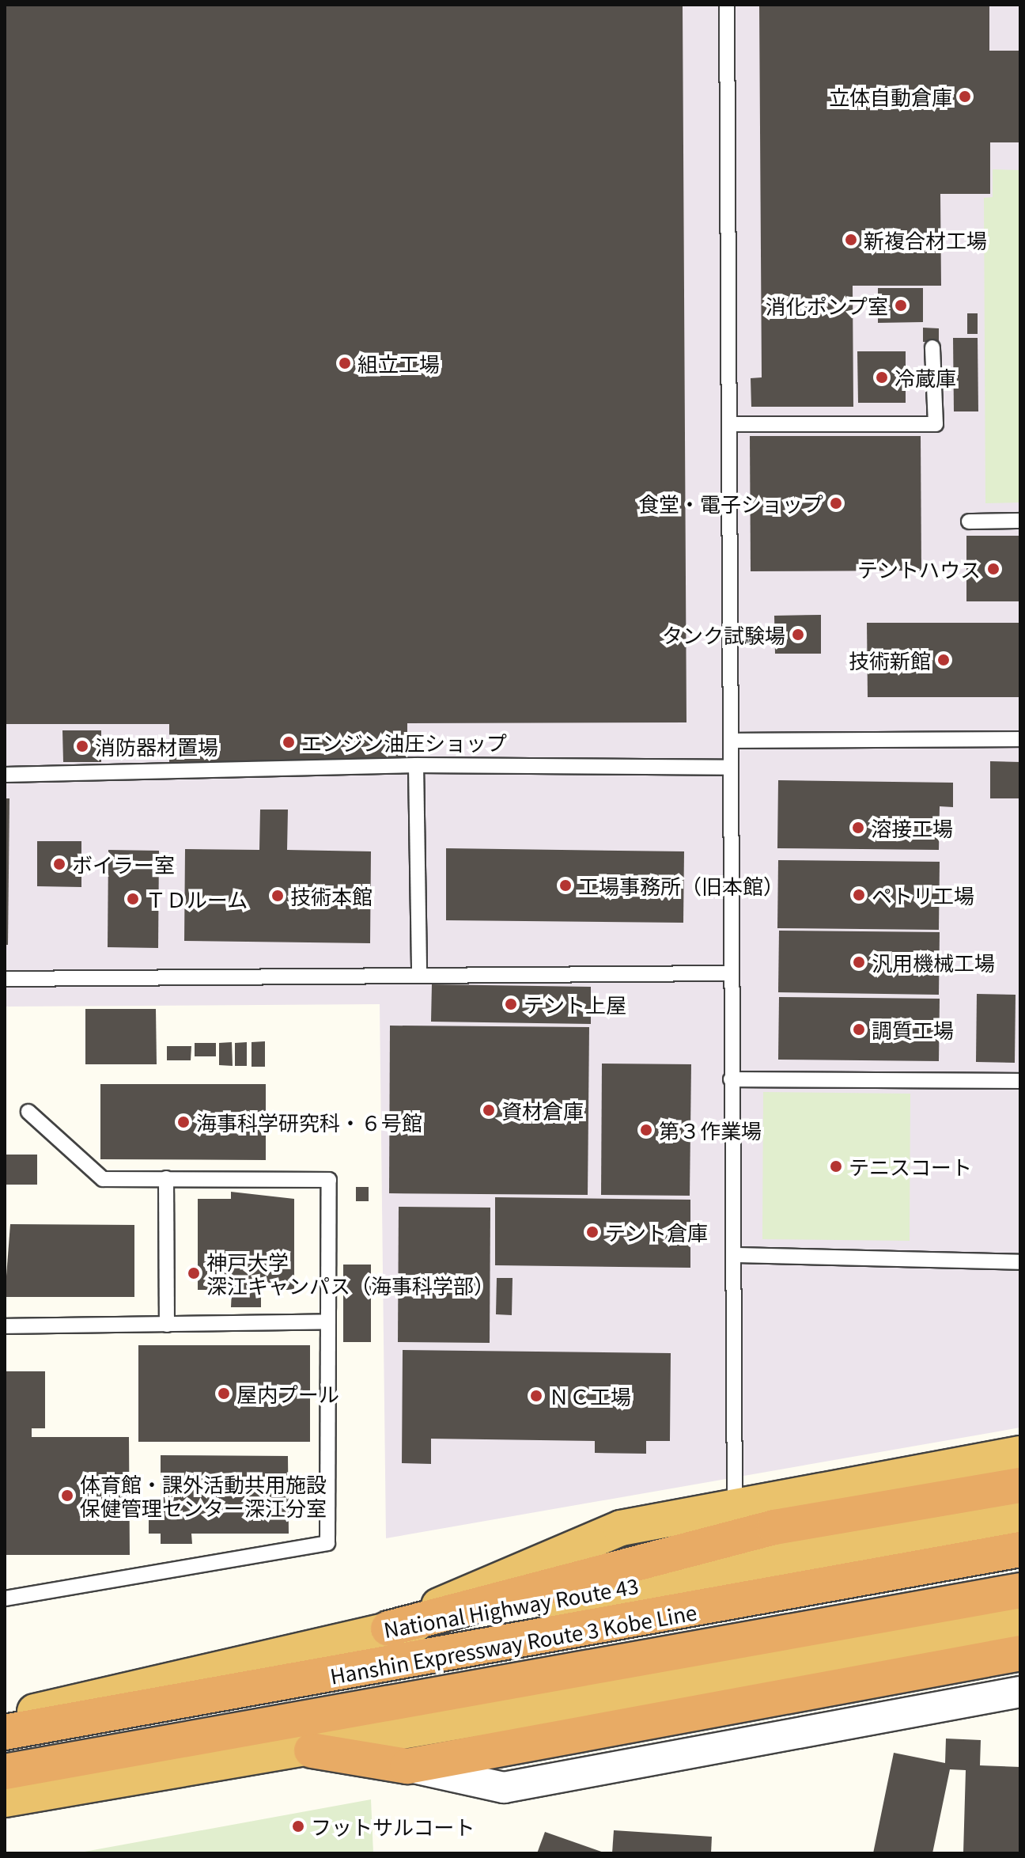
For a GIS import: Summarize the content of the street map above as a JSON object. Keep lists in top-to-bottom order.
{
  "streets": {
    "highway": ["National Highway Route 43", "Hanshin Expressway Route 3 Kobe Line"]
  },
  "places": [
    "立体自動倉庫",
    "新複合材工場",
    "消化ポンプ室",
    "組立工場",
    "冷蔵庫",
    "食堂・電子ショップ",
    "テントハウス",
    "タンク試験場",
    "技術新館",
    "エンジン油圧ショップ",
    "消防器材置場",
    "溶接工場",
    "ボイラー室",
    "工場事務所（旧本館）",
    "ペトリ工場",
    "技術本館",
    "ＴＤルーム",
    "汎用機械工場",
    "テント上屋",
    "調質工場",
    "資材倉庫",
    "海事科学研究科・６号館",
    "第３作業場",
    "テニスコート",
    "テント倉庫",
    "神戸大学 深江キャンパス（海事科学部）",
    "屋内プール",
    "ＮＣ工場",
    "体育館・課外活動共用施設 保健管理センター深江分室",
    "フットサルコート"
  ]
}
